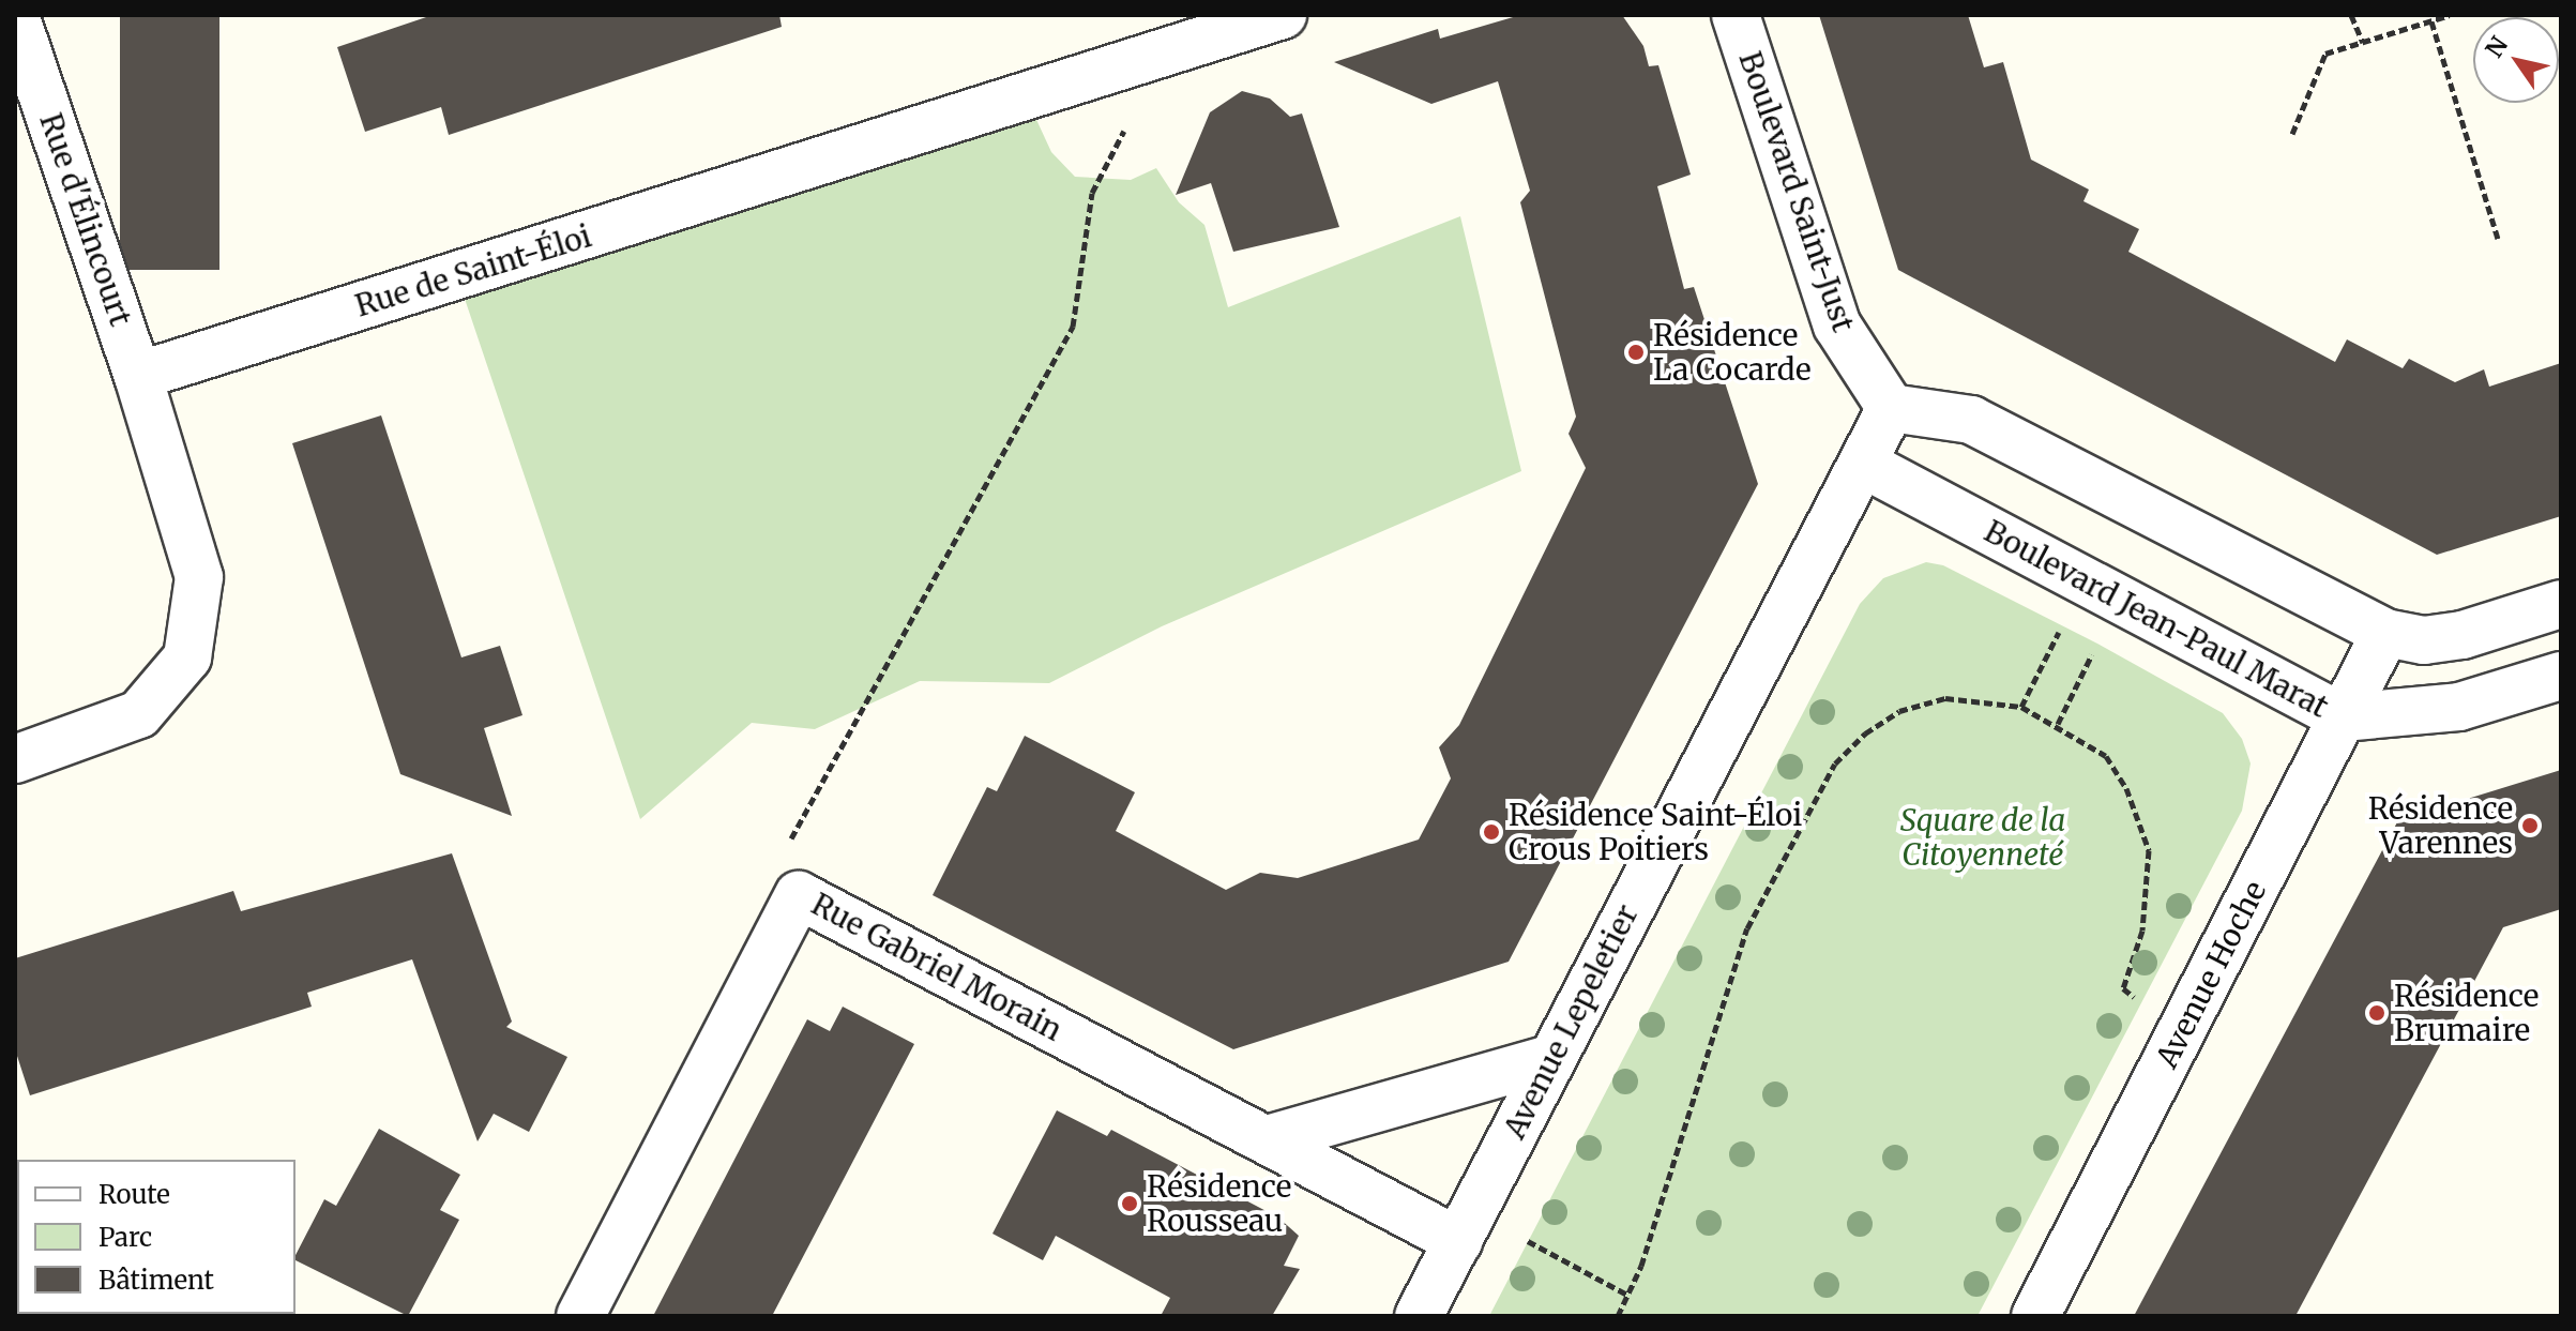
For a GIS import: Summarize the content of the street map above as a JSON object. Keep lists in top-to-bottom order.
{
  "streets": {
    "street": [
      "Boulevard Saint-Just",
      "Rue d'Élincourt",
      "Rue de Saint-Éloi",
      "Boulevard Jean-Paul Marat",
      "Rue Gabriel Morain",
      "Avenue Hoche",
      "Avenue Lepeletier"
    ]
  },
  "crossings": [
    ["Boulevard Saint-Just", "Avenue Lepeletier"],
    ["Rue d'Élincourt", "Rue de Saint-Éloi"],
    ["Boulevard Jean-Paul Marat", "Avenue Hoche"],
    ["Boulevard Jean-Paul Marat", "Avenue Lepeletier"],
    ["Rue Gabriel Morain", "Avenue Lepeletier"]
  ],
  "parks": ["Square de la Citoyenneté"],
  "places": [
    "Résidence La Cocarde",
    "Résidence Varennes",
    "Résidence Saint-Éloi Crous Poitiers",
    "Résidence Brumaire",
    "Résidence Rousseau"
  ],
  "legend": ["Route", "Parc", "Bâtiment"],
  "north": "top left"
}
